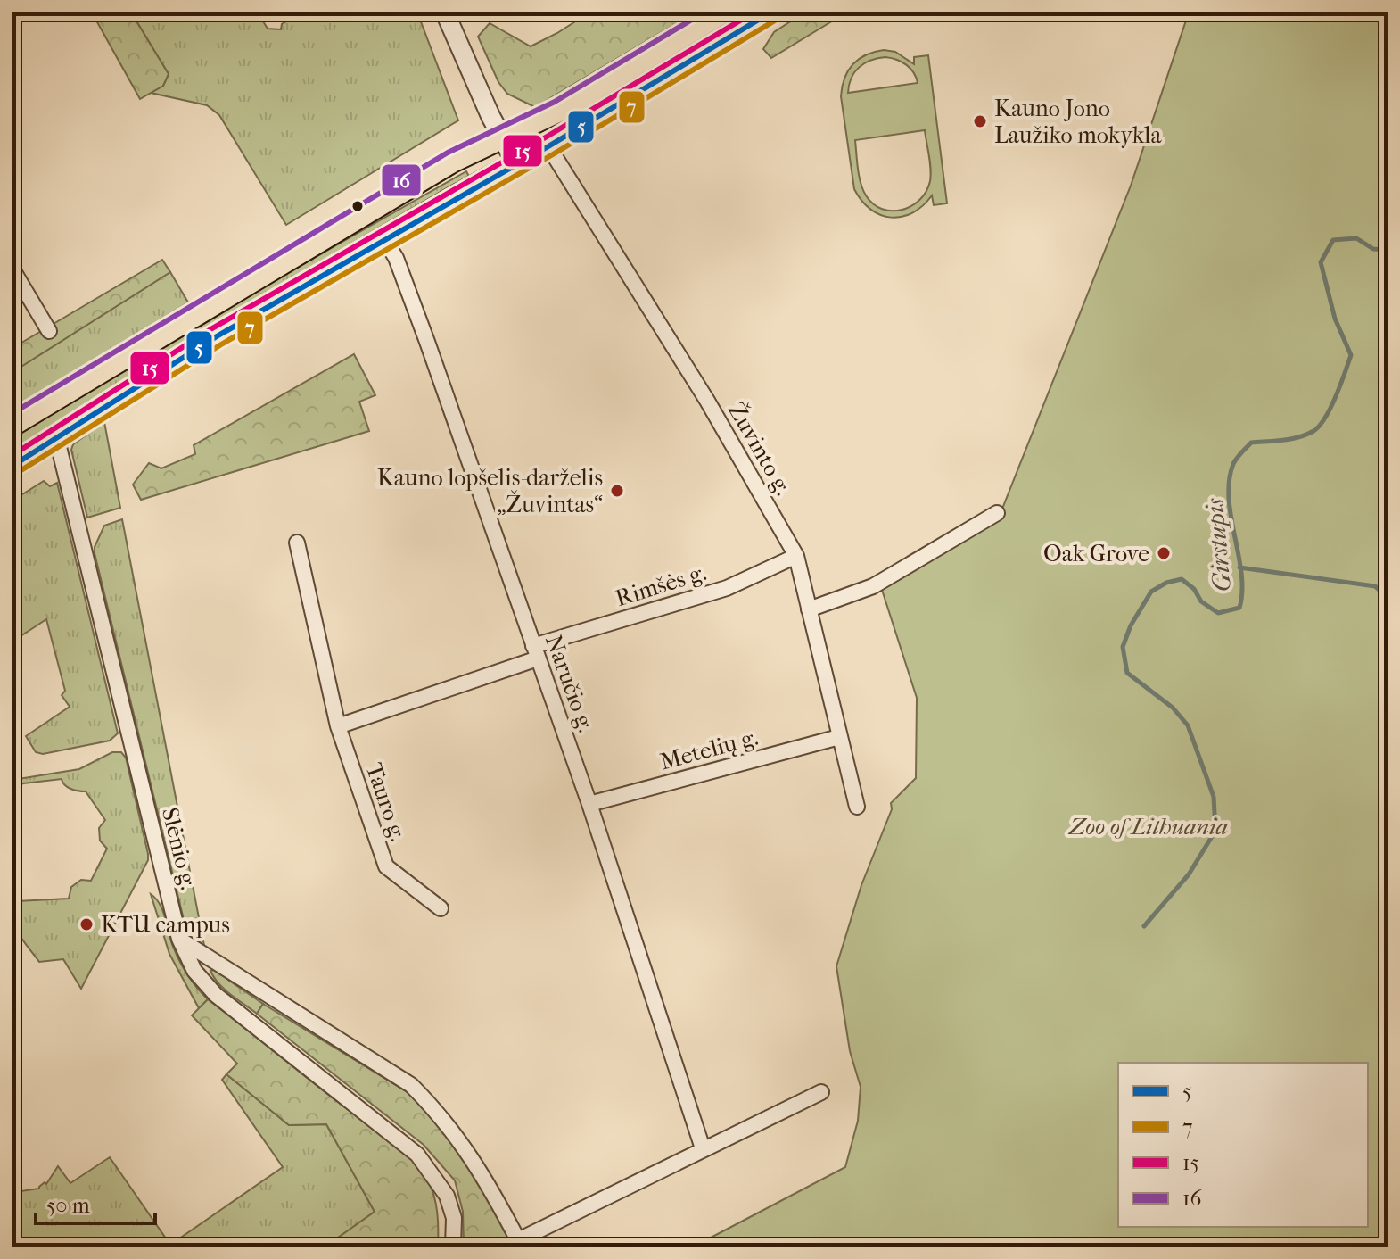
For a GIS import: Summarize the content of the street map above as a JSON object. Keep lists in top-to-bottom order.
{
  "streets": {
    "street": [
      "Žuvinto g.",
      "Rimšės g.",
      "Naručio g.",
      "Metelių g.",
      "Tauro g.",
      "Slėnio g."
    ]
  },
  "crossings": [
    ["Žuvinto g.", "Rimšės g."],
    ["Žuvinto g.", "Metelių g."],
    ["Rimšės g.", "Naručio g."],
    ["Naručio g.", "Metelių g."]
  ],
  "water": ["Girstupis"],
  "parks": ["Zoo of Lithuania"],
  "places": [
    "Kauno Jono Laužiko mokykla",
    "Kauno lopšelis-darželis „Žuvintas“",
    "Oak Grove",
    "KTU campus"
  ],
  "lines": [
    "transit line 5",
    "transit line 15",
    "transit line 16",
    "transit line 7"
  ],
  "legend": [
    "5",
    "7",
    "15",
    "16"
  ],
  "scale_bar": "50 m"
}
